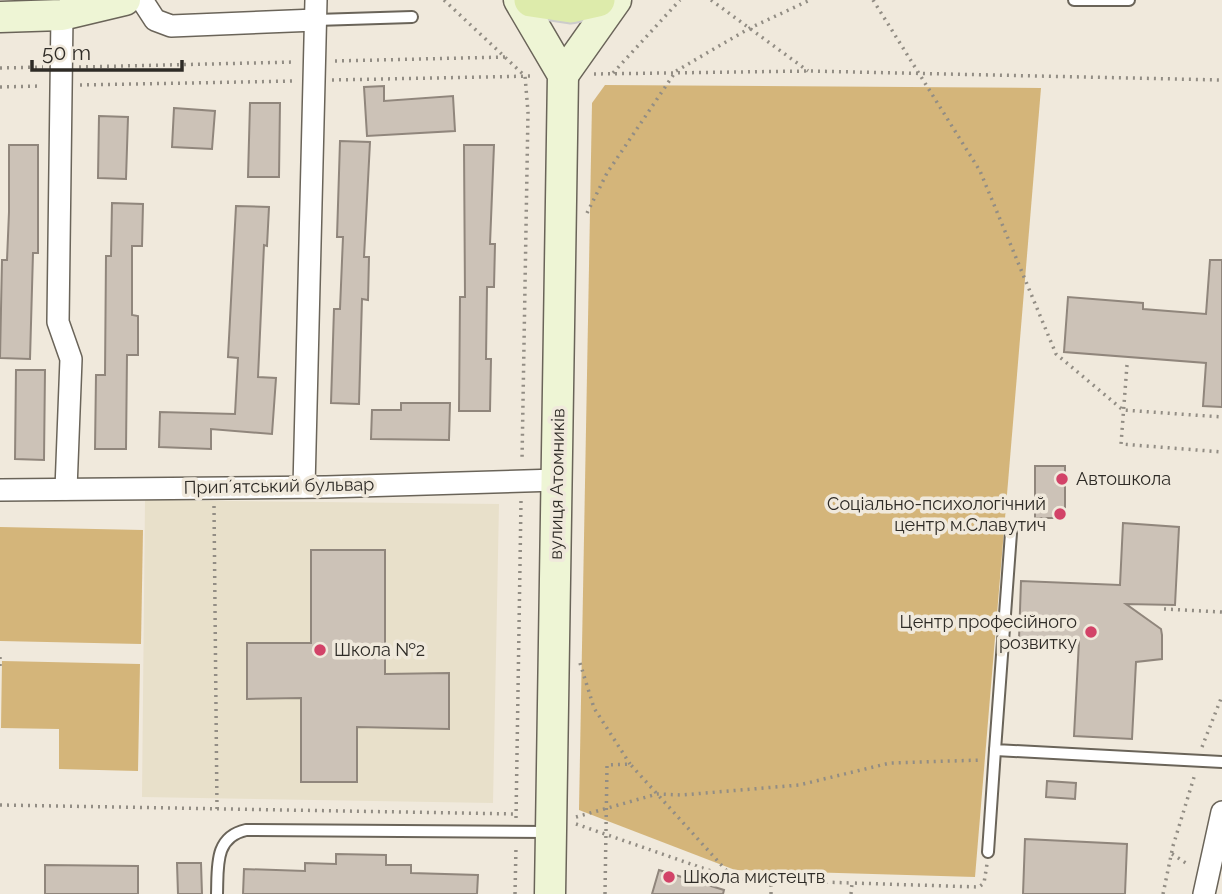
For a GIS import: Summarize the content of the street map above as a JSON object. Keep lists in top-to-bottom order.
{
  "streets": {
    "street": ["вулиця Атомників", "Припʼятський бульвар"]
  },
  "crossings": [
    ["вулиця Атомників", "Припʼятський бульвар"]
  ],
  "places": [
    "Автошкола",
    "Соціально-психологічний центр м.Славутич",
    "Центр професійного розвитку",
    "Школа №2",
    "Школа мистецтв"
  ],
  "scale_bar": "50 m"
}
